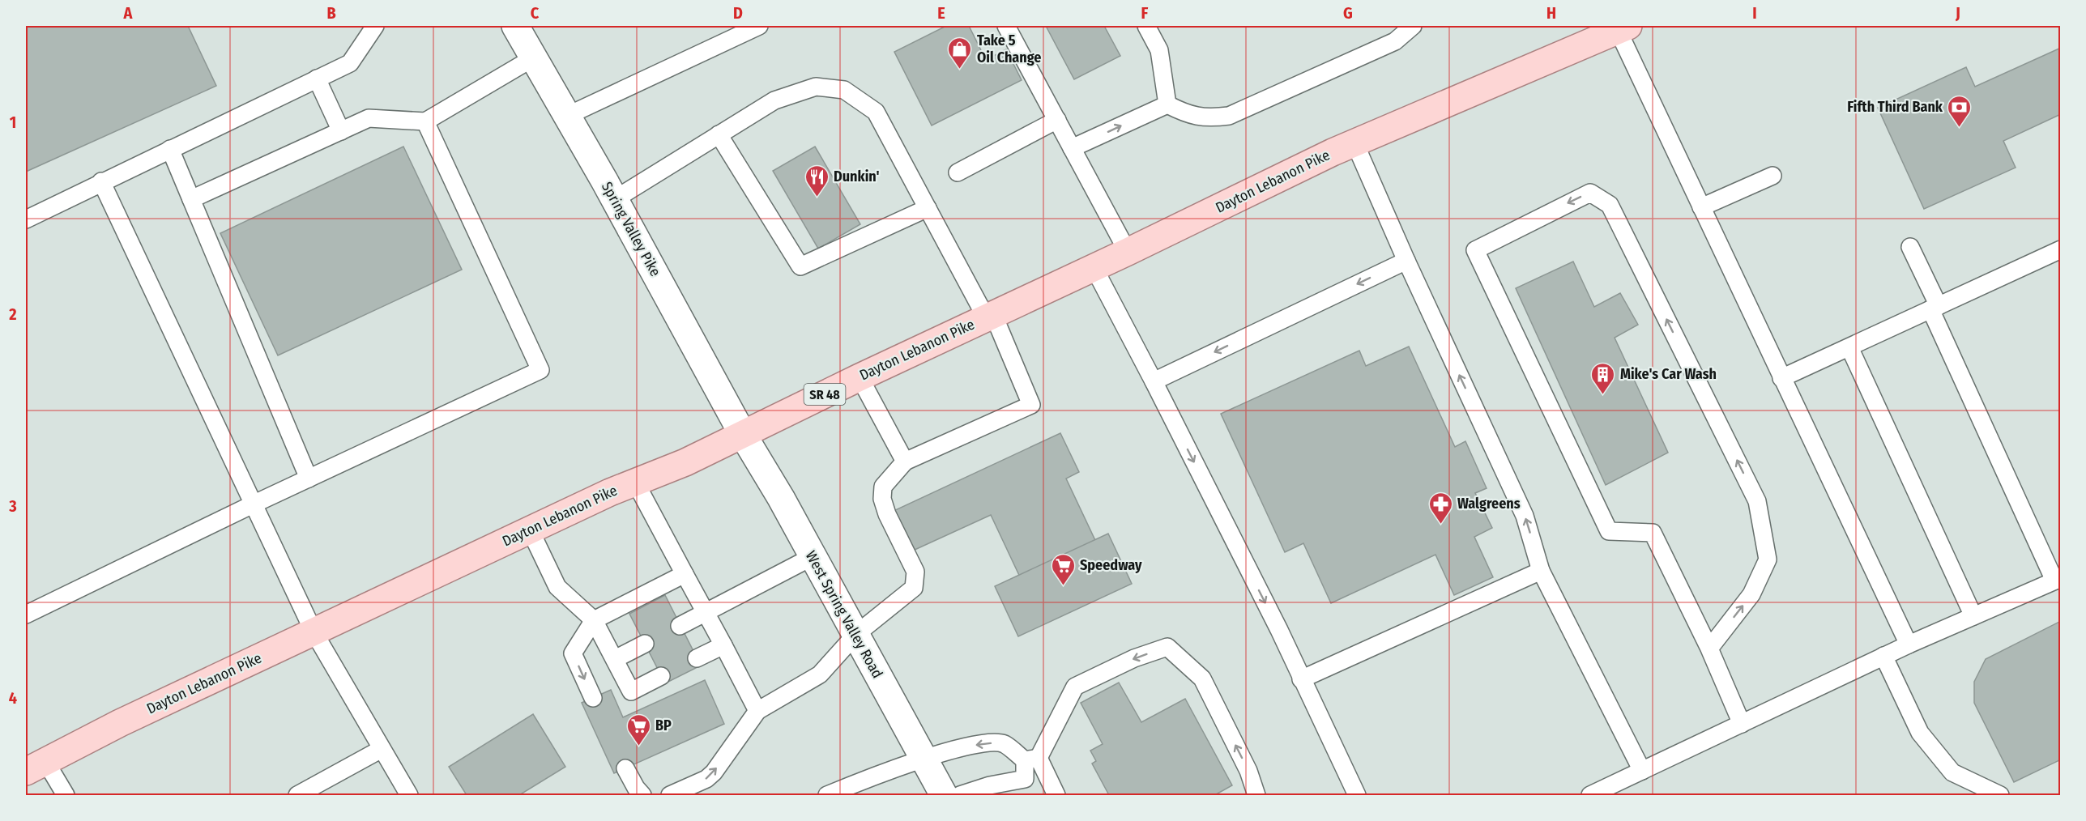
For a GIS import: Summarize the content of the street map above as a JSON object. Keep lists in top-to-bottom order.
{
  "streets": {
    "main road": ["Dayton Lebanon Pike", "SR 48"],
    "street": ["Spring Valley Pike", "West Spring Valley Road"]
  },
  "crossings": [
    ["Dayton Lebanon Pike", "Spring Valley Pike"],
    ["Dayton Lebanon Pike", "West Spring Valley Road"],
    ["Spring Valley Pike", "West Spring Valley Road"]
  ],
  "places": {
    "shop": ["Take 5 Oil Change"],
    "bank": ["Fifth Third Bank"],
    "restaurant": ["Dunkin'"],
    "building": ["Mike's Car Wash"],
    "pharmacy": ["Walgreens"],
    "supermarket": ["Speedway", "BP"]
  },
  "grid": {
    "columns": [
      "A",
      "B",
      "C",
      "D",
      "E",
      "F",
      "G",
      "H",
      "I",
      "J"
    ],
    "rows": [
      "1",
      "2",
      "3",
      "4"
    ]
  }
}
